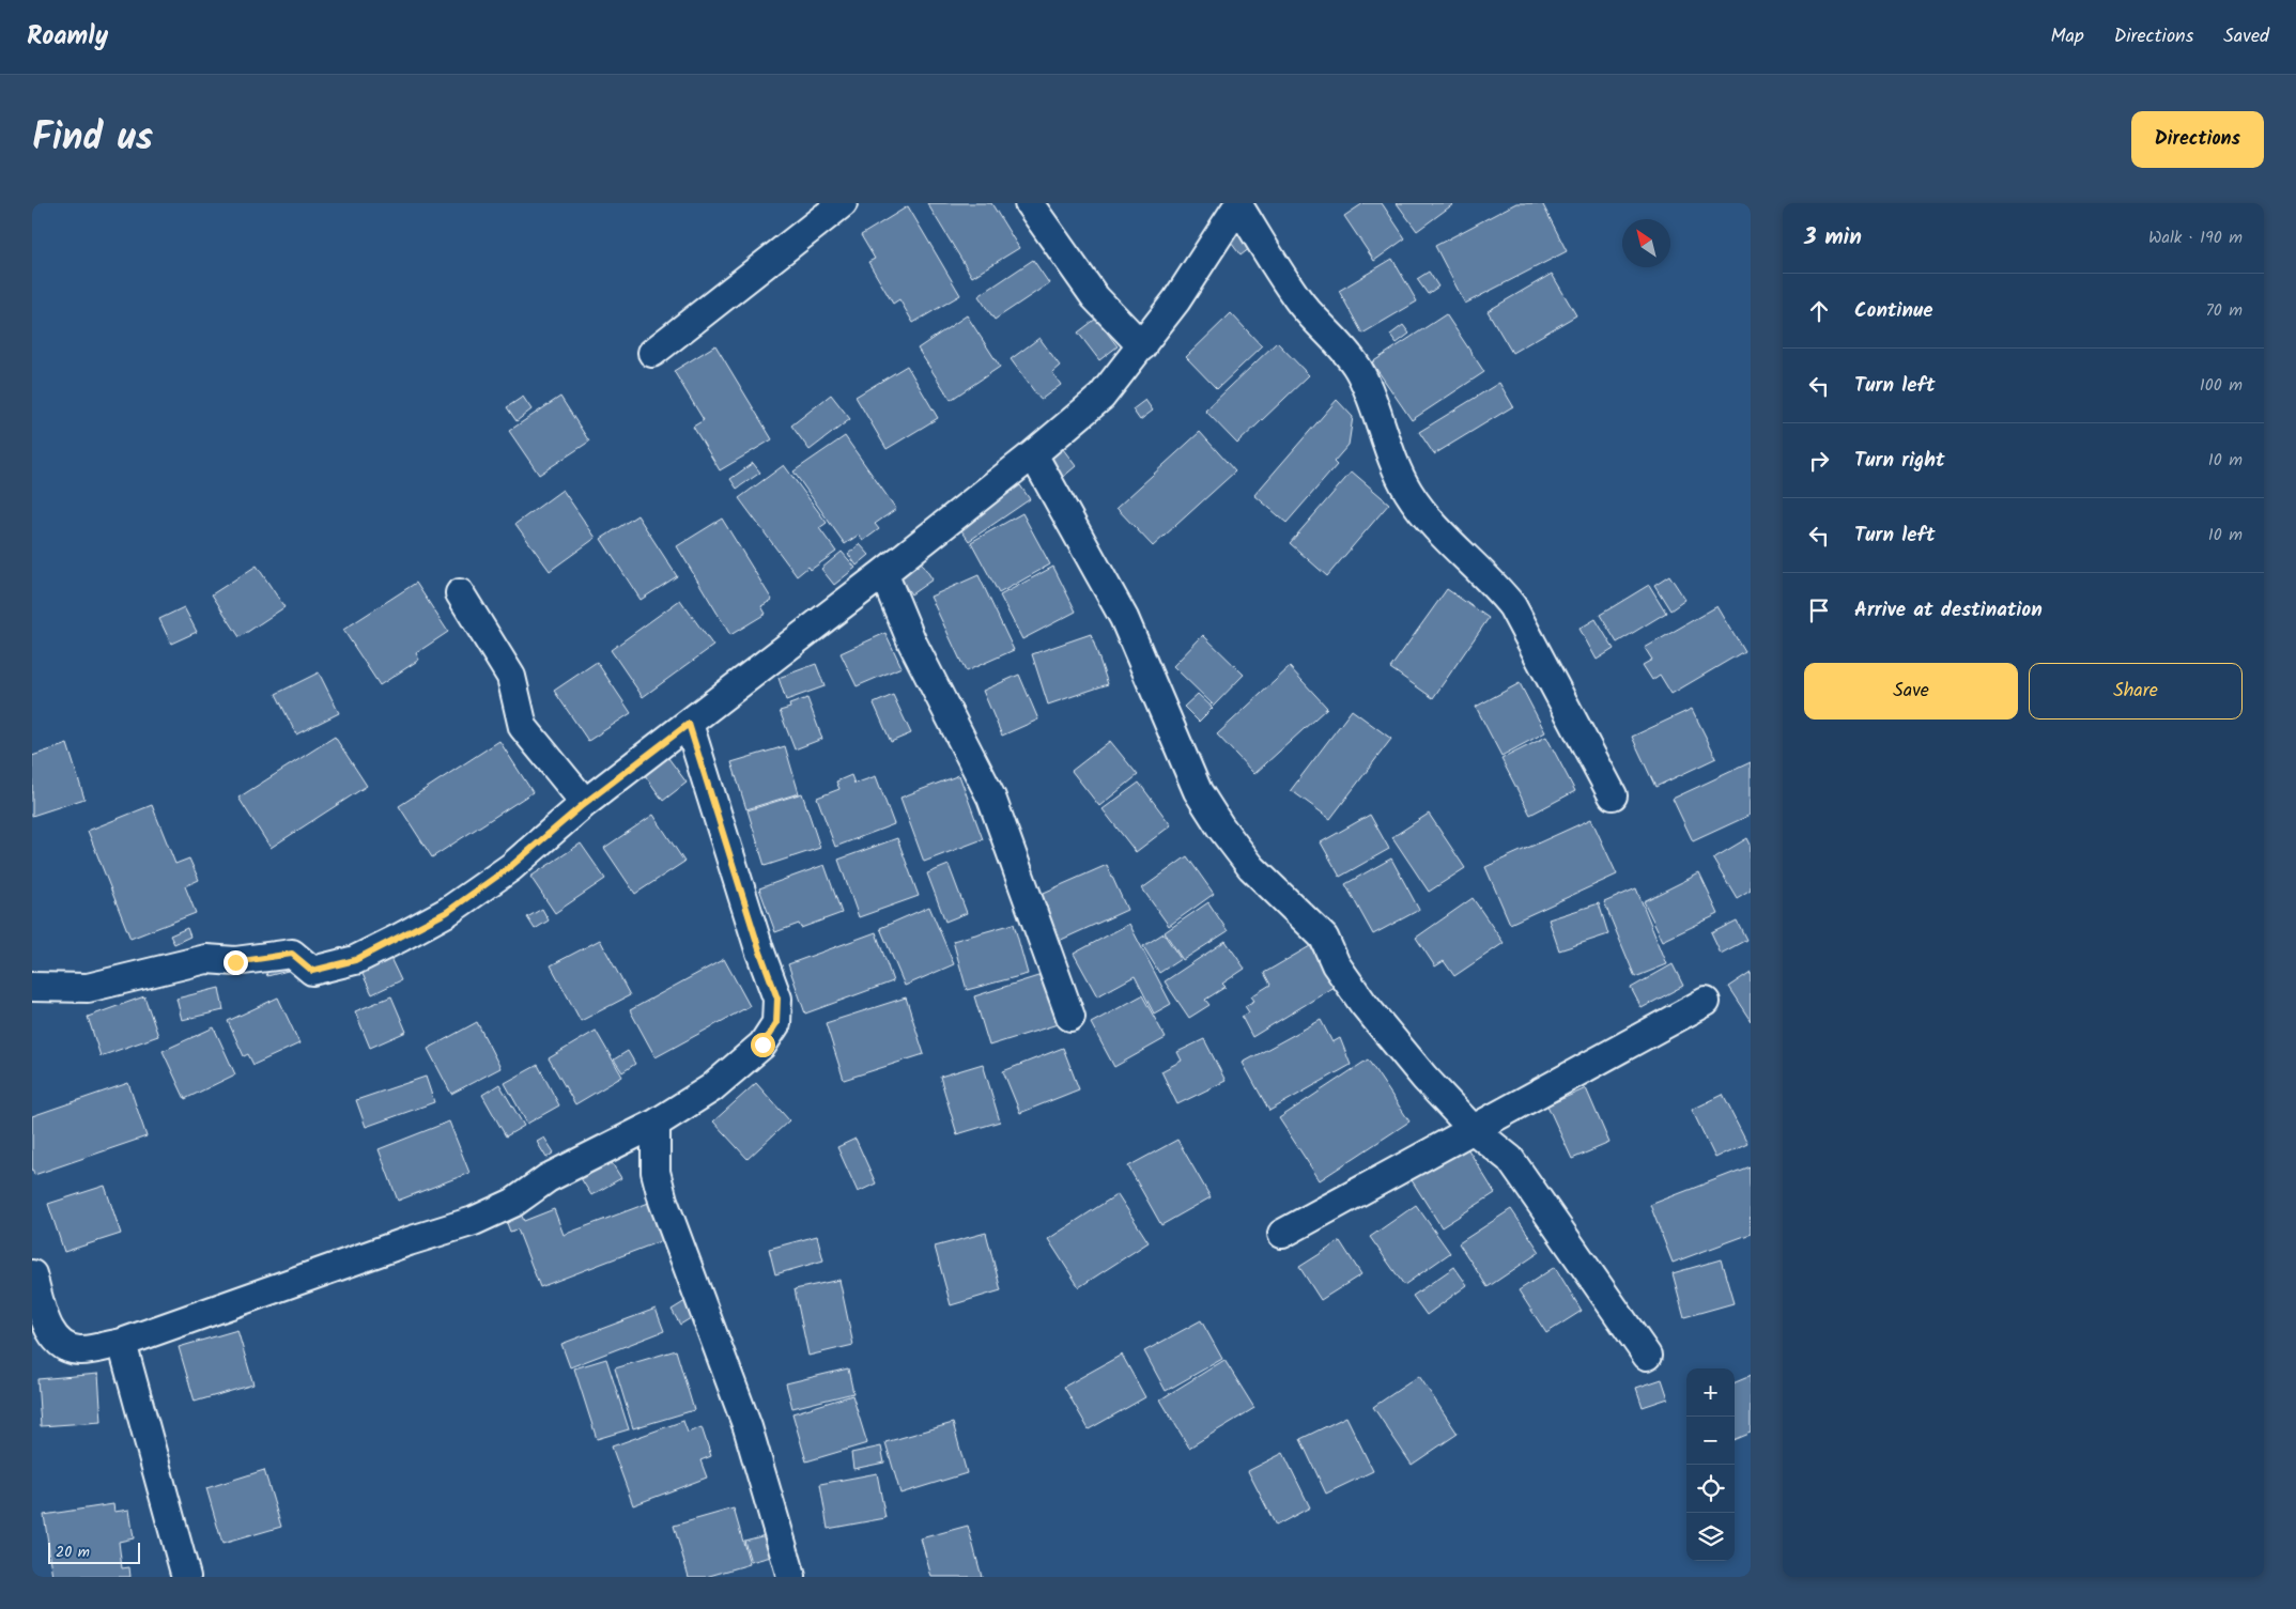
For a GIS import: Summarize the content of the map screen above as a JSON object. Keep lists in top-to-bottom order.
{
  "scale_bar": "20 m",
  "north": "top left",
  "page": {
    "header": "Roamly",
    "nav": ["Map", "Directions", "Saved"],
    "title": "Find us",
    "buttons": [
      "Directions",
      ["Save", "Share"]
    ],
    "heading": ["3 min", "Walk · 190 m"],
    "list": [
      ["Continue", "70 m"],
      ["Turn left", "100 m"],
      ["Turn right", "10 m"],
      ["Turn left", "10 m"],
      "Arrive at destination"
    ],
    "map_buttons": ["+", "−"],
    "scale": "20 m"
  }
}
